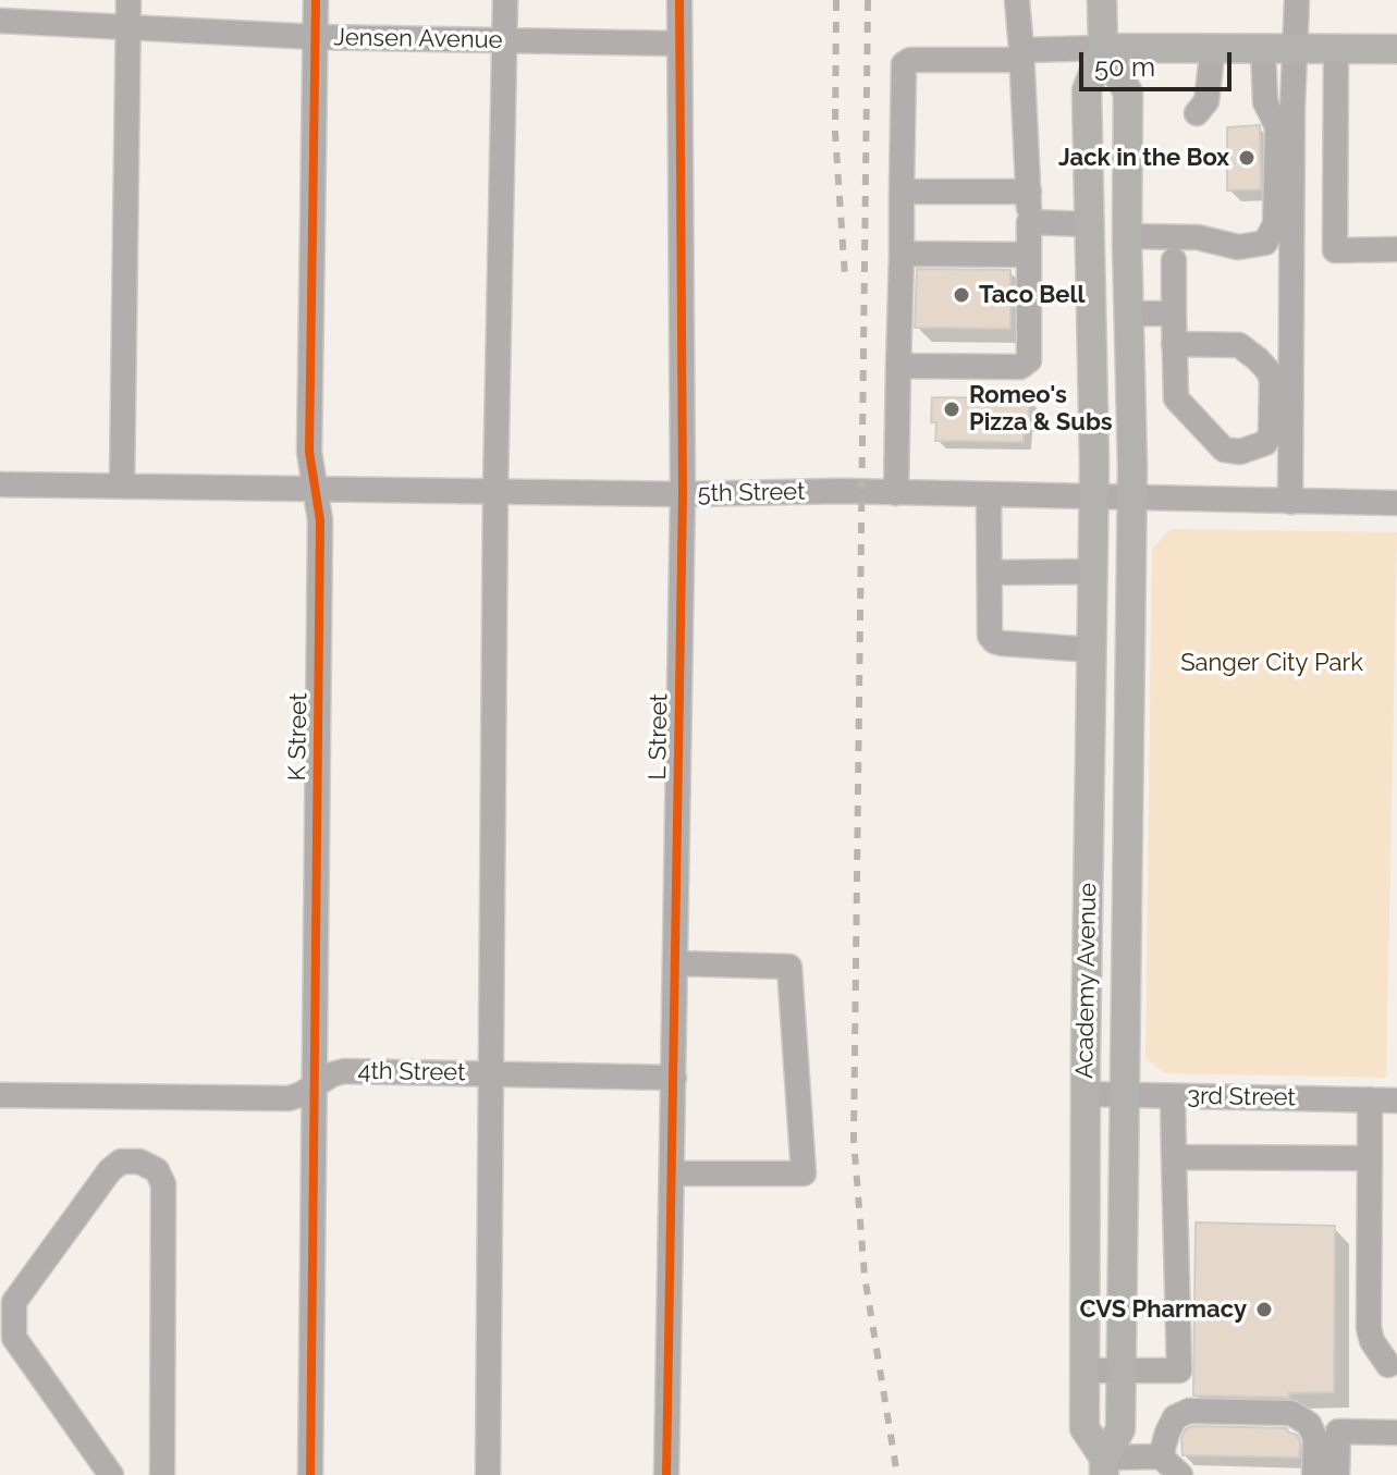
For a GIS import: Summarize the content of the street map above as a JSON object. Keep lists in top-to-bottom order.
{
  "streets": {
    "main road": ["Academy Avenue"],
    "street": [
      "Jensen Avenue",
      "5th Street",
      "K Street",
      "L Street",
      "4th Street",
      "3rd Street"
    ]
  },
  "crossings": [
    ["Jensen Avenue", "K Street"],
    ["Jensen Avenue", "L Street"],
    ["5th Street", "K Street"],
    ["5th Street", "L Street"],
    ["5th Street", "Academy Avenue"],
    ["K Street", "4th Street"],
    ["L Street", "4th Street"],
    ["Academy Avenue", "3rd Street"]
  ],
  "parks": ["Sanger City Park"],
  "places": [
    "Jack in the Box",
    "Taco Bell",
    "Romeo's Pizza & Subs",
    "CVS Pharmacy"
  ],
  "scale_bar": "50 m"
}
